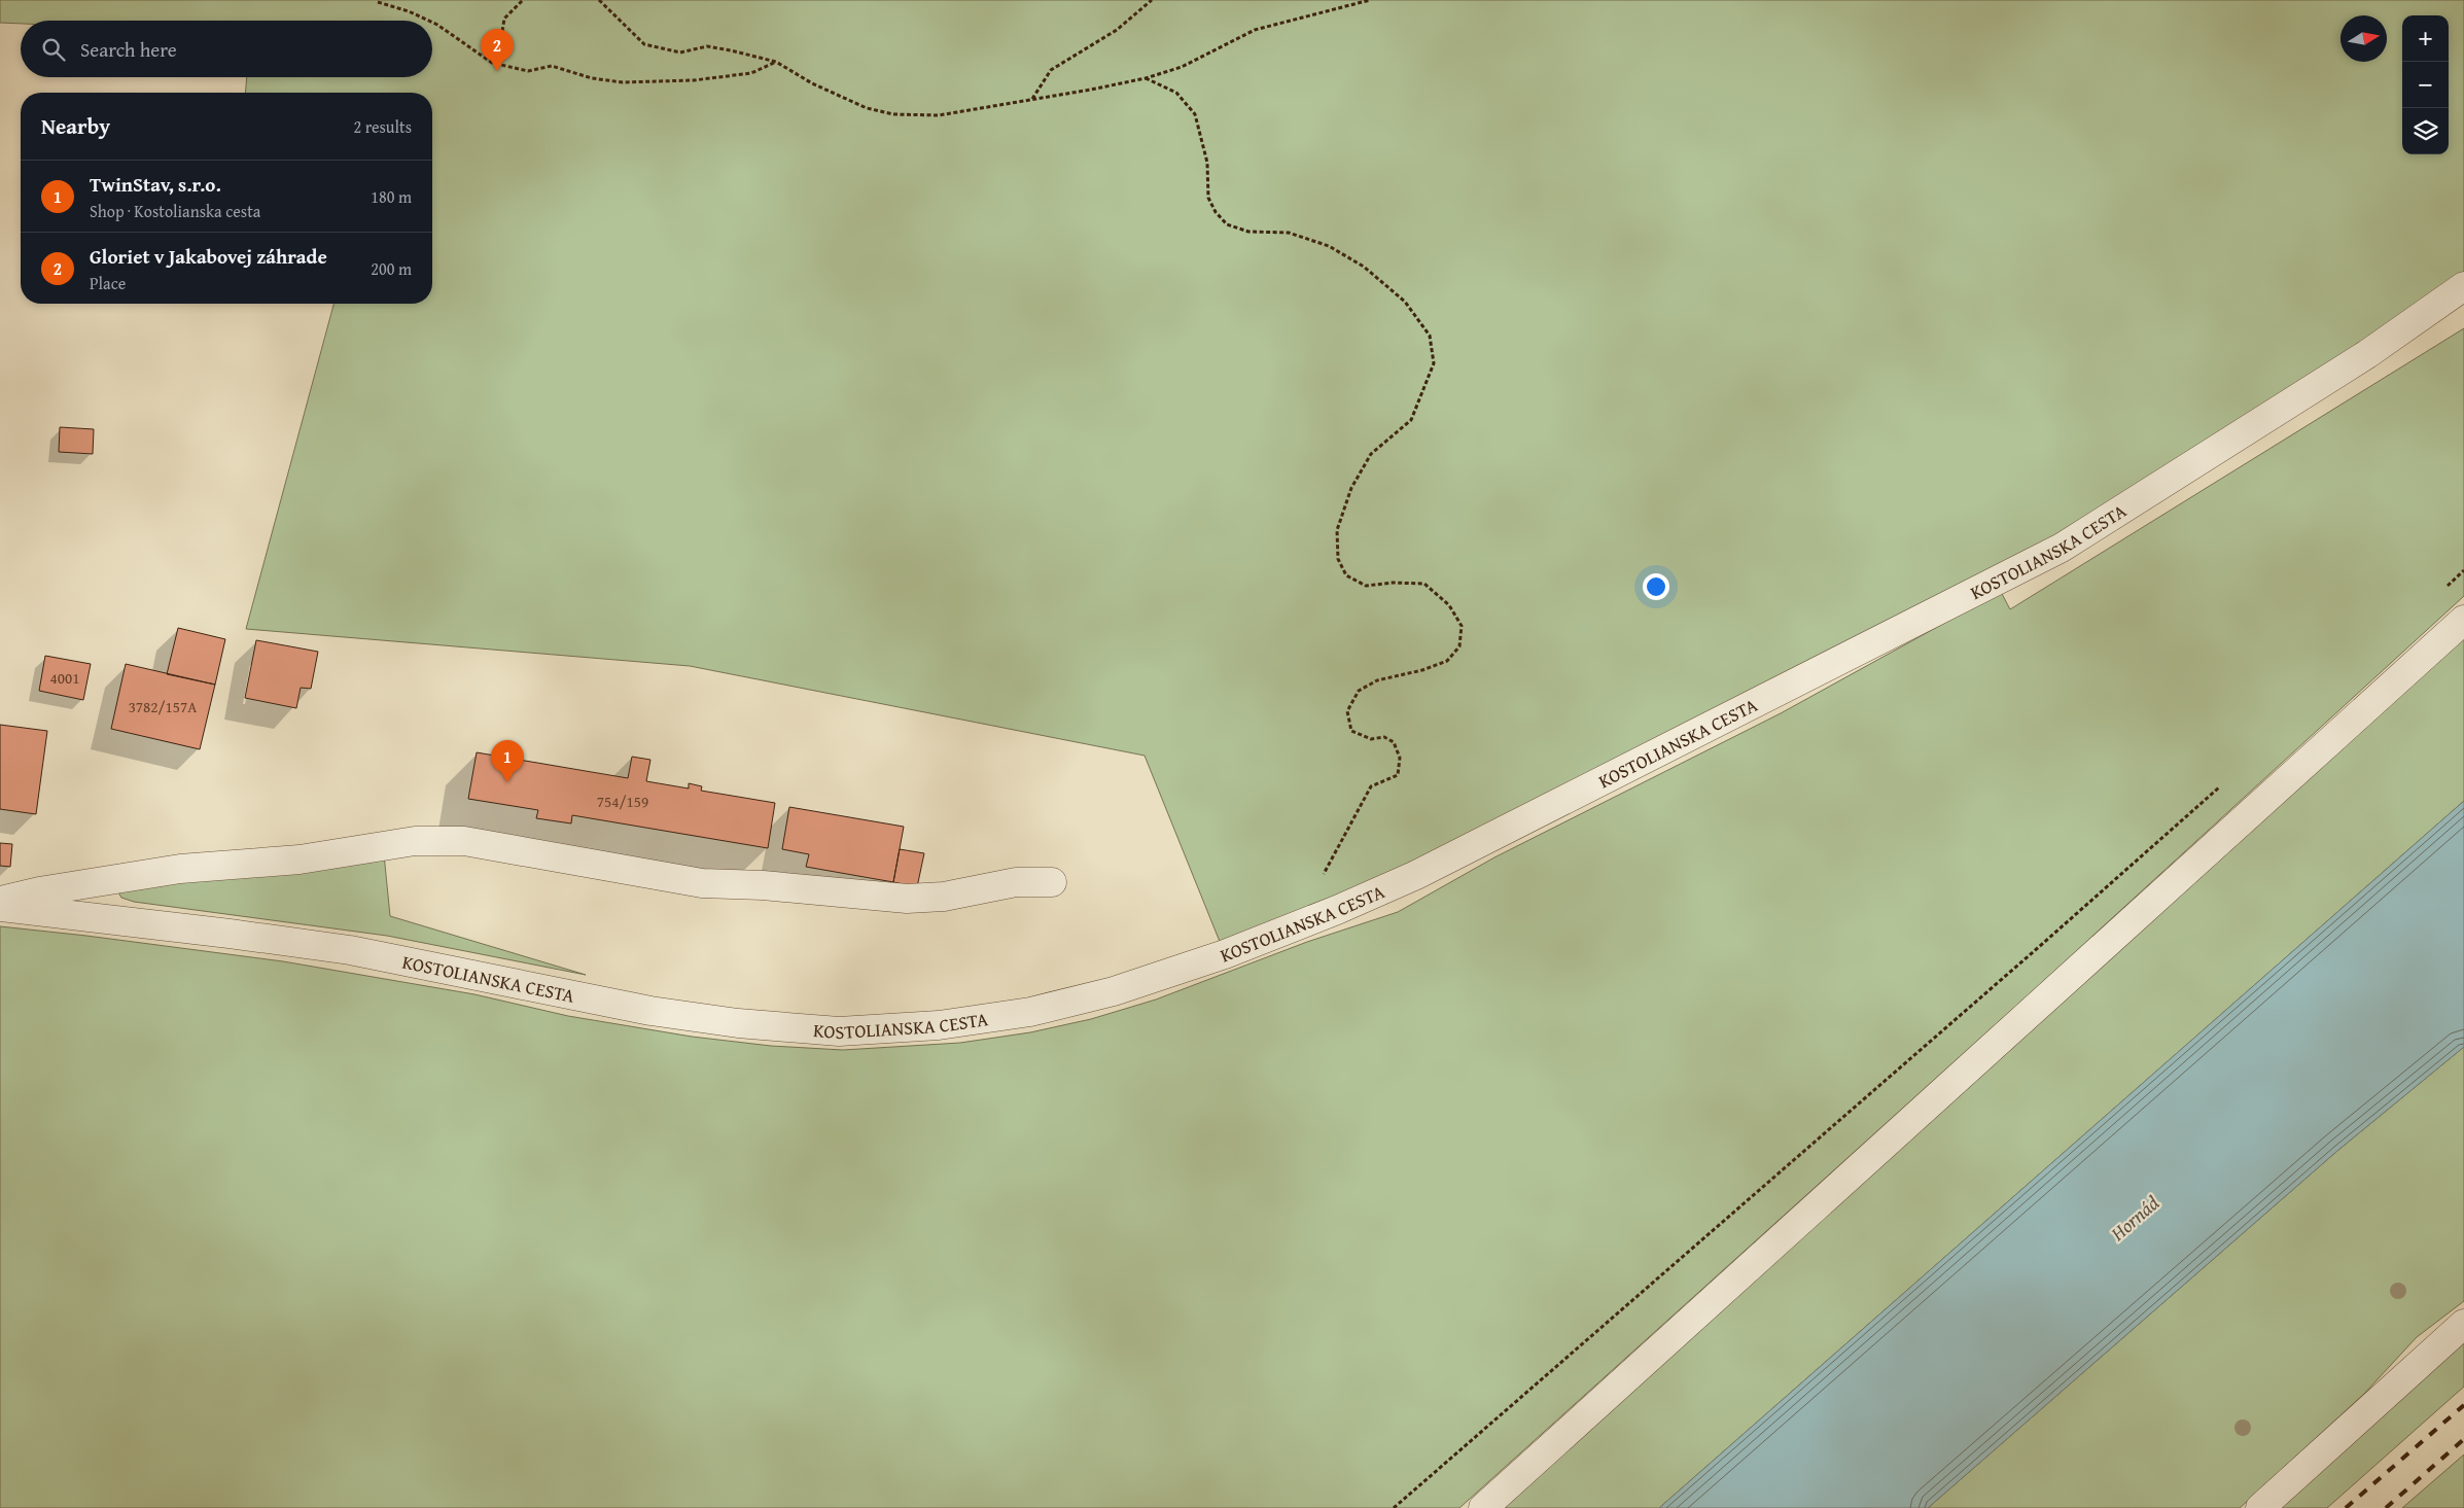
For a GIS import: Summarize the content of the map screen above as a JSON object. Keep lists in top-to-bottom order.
{
  "streets": {
    "street": ["KOSTOLIANSKA CESTA"]
  },
  "water": ["Hornád"],
  "house_numbers": ["4001", "3782/157A", "754/159"],
  "north": "right",
  "page": {
    "map_buttons": ["+", "−"],
    "search": "Search here",
    "pins": ["2", "1"],
    "heading": ["Nearby", "2 results"],
    "list": [
      {
        "mark": "1",
        "name": "TwinStav, s.r.o.",
        "note": "Shop · Kostolianska cesta",
        "value": "180 m"
      },
      {
        "mark": "2",
        "name": "Gloriet v Jakabovej záhrade",
        "note": "Place",
        "value": "200 m"
      }
    ]
  }
}
